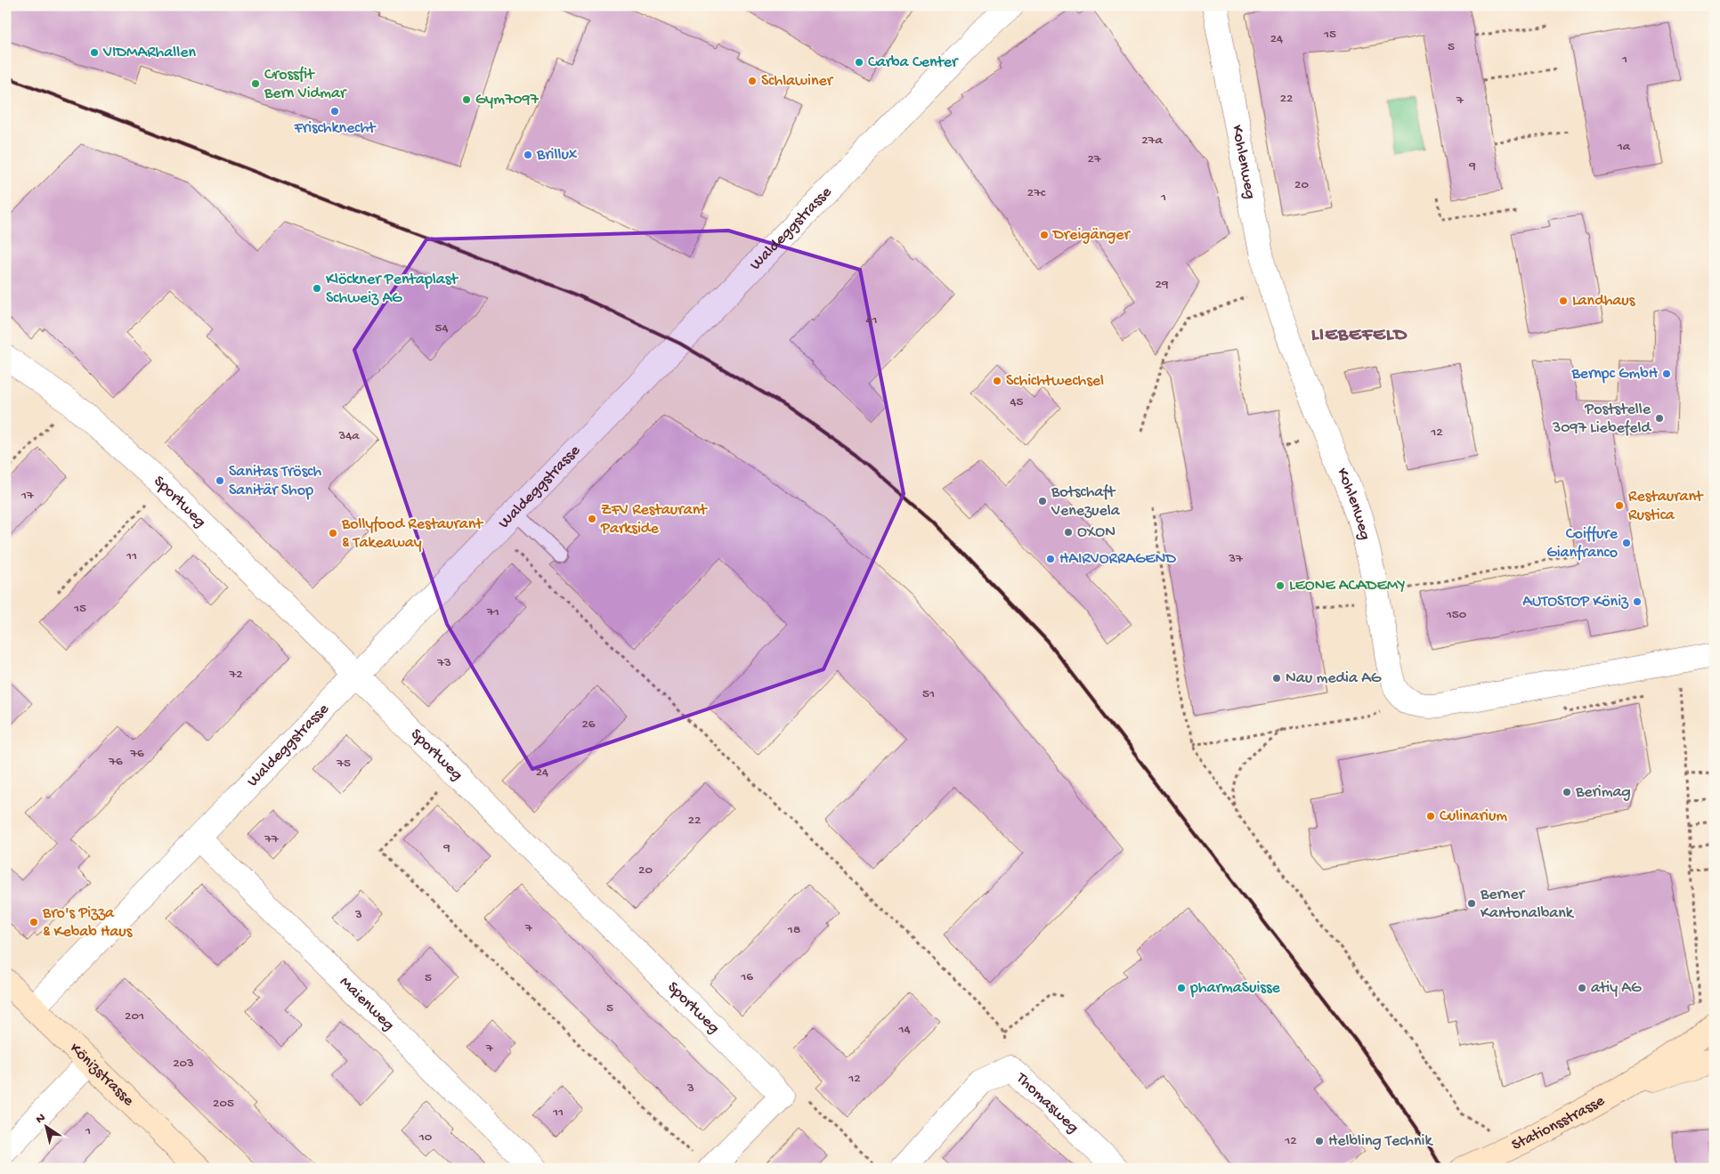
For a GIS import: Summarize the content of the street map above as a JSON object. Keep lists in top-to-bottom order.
{
  "streets": {
    "street": [
      "Kohlenweg",
      "Waldeggstrasse",
      "Sportweg",
      "Maienweg",
      "Könizstrasse",
      "Thomasweg",
      "Stationsstrasse"
    ]
  },
  "crossings": [
    ["Waldeggstrasse", "Sportweg"],
    ["Waldeggstrasse", "Maienweg"],
    ["Waldeggstrasse", "Könizstrasse"]
  ],
  "districts": ["LIEBEFELD"],
  "places": [
    "VIDMARhallen",
    "Carba Center",
    "Schlawiner",
    "Crossfit Bern Vidmar",
    "Gym7097",
    "Frischknecht",
    "Brillux",
    "Dreigänger",
    "Klöckner Pentaplast Schweiz AG",
    "Landhaus",
    "Bernpc GmbH",
    "Schichtwechsel",
    "Poststelle 3097 Liebefeld",
    "Sanitas Trösch Sanitär Shop",
    "Botschaft Venezuela",
    "Restaurant Rustica",
    "ZFV Restaurant Parkside",
    "OXON",
    "Bollyfood Restaurant & Takeaway",
    "Coiffure Gianfranco",
    "HAIRVORRAGEND",
    "LEONE ACADEMY",
    "AUTOSTOP Köniz",
    "Nau media AG",
    "Berimag",
    "Culinarium",
    "Berner Kantonalbank",
    "Bro's Pizza & Kebab Haus",
    "pharmaSuisse",
    "atiy AG",
    "Helbling Technik"
  ],
  "house_numbers": [
    "15",
    "24",
    "5",
    "1",
    "22",
    "7",
    "27a",
    "1a",
    "27",
    "9",
    "20",
    "27c",
    "1",
    "29",
    "41",
    "54",
    "45",
    "12",
    "34a",
    "17",
    "11",
    "37",
    "15",
    "71",
    "150",
    "73",
    "72",
    "51",
    "26",
    "76",
    "76",
    "75",
    "24",
    "22",
    "77",
    "9",
    "20",
    "3",
    "7",
    "18",
    "16",
    "5",
    "5",
    "201",
    "14",
    "7",
    "203",
    "12",
    "3",
    "205",
    "11",
    "1",
    "10",
    "12"
  ],
  "north": "top left"
}
